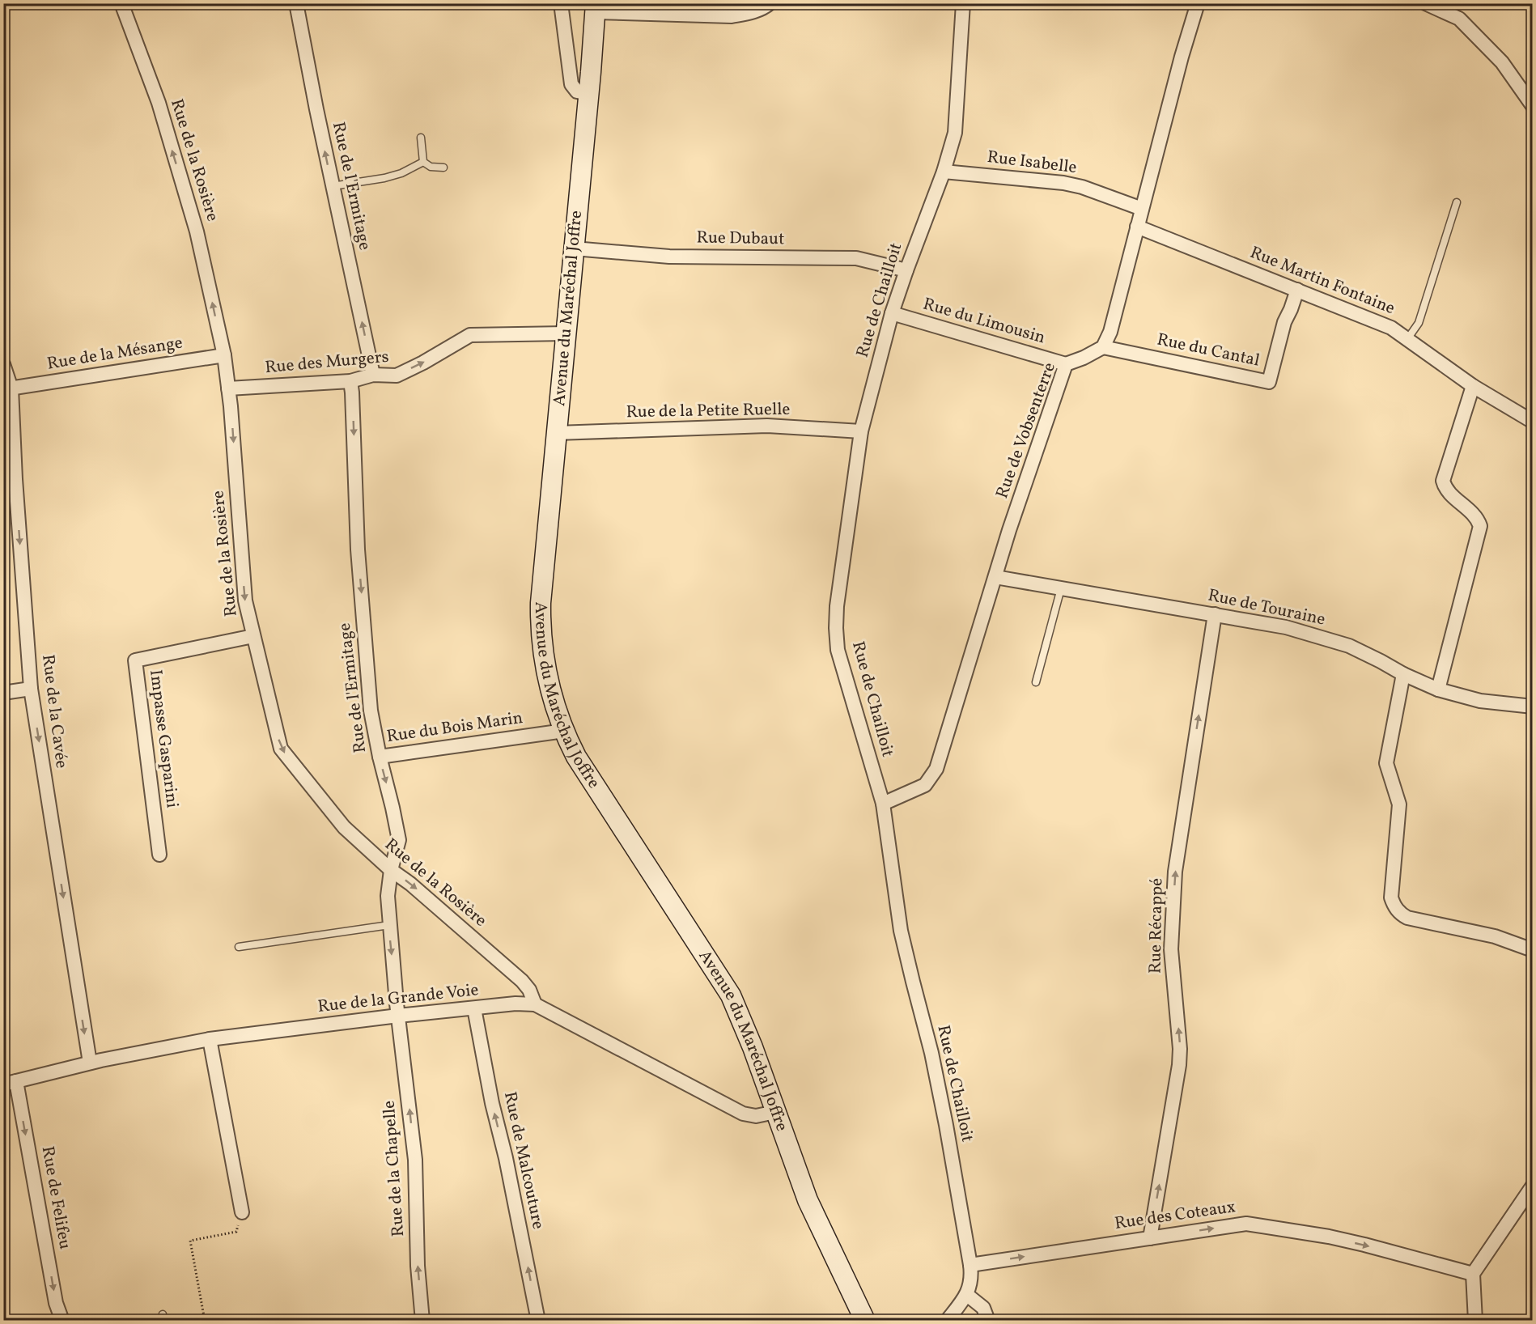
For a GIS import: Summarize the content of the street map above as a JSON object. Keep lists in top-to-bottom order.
{
  "streets": {
    "street": [
      "Rue de la Rosière",
      "Rue Isabelle",
      "Rue de l'Ermitage",
      "Rue Dubaut",
      "Rue Martin Fontaine",
      "Rue de Chailloit",
      "Avenue du Maréchal Joffre",
      "Rue du Limousin",
      "Rue du Cantal",
      "Rue de la Mésange",
      "Rue des Murgers",
      "Rue de la Petite Ruelle",
      "Rue de Vobsenterre",
      "Rue de Touraine",
      "Rue de la Cavée",
      "Rue du Bois Marin",
      "Impasse Gasparini",
      "Rue Récappé",
      "Rue de la Grande Voie",
      "Rue de Malcouture",
      "Rue de la Chapelle",
      "Rue de Felifeu",
      "Rue des Coteaux"
    ]
  },
  "crossings": [
    ["Rue de la Rosière", "Rue de l'Ermitage"],
    ["Rue de la Rosière", "Rue de la Mésange"],
    ["Rue de la Rosière", "Rue des Murgers"],
    ["Rue de la Rosière", "Impasse Gasparini"],
    ["Rue de la Rosière", "Rue de la Grande Voie"],
    ["Rue Isabelle", "Rue de Chailloit"],
    ["Rue de l'Ermitage", "Rue des Murgers"],
    ["Rue de l'Ermitage", "Rue du Bois Marin"],
    ["Rue de l'Ermitage", "Rue de la Grande Voie"],
    ["Rue de l'Ermitage", "Rue de la Chapelle"],
    ["Rue Dubaut", "Rue de Chailloit"],
    ["Rue Dubaut", "Avenue du Maréchal Joffre"],
    ["Rue Martin Fontaine", "Rue du Cantal"],
    ["Rue de Chailloit", "Rue du Limousin"],
    ["Rue de Chailloit", "Rue de la Petite Ruelle"],
    ["Rue de Chailloit", "Rue de Vobsenterre"],
    ["Rue de Chailloit", "Rue des Coteaux"],
    ["Avenue du Maréchal Joffre", "Rue des Murgers"],
    ["Avenue du Maréchal Joffre", "Rue de la Petite Ruelle"],
    ["Avenue du Maréchal Joffre", "Rue du Bois Marin"],
    ["Avenue du Maréchal Joffre", "Rue de la Grande Voie"],
    ["Rue du Limousin", "Rue de Vobsenterre"],
    ["Rue du Cantal", "Rue de Vobsenterre"],
    ["Rue de la Mésange", "Rue de la Cavée"],
    ["Rue de Vobsenterre", "Rue de Touraine"],
    ["Rue de Touraine", "Rue Récappé"],
    ["Rue de la Cavée", "Rue de la Grande Voie"],
    ["Rue Récappé", "Rue des Coteaux"],
    ["Rue de la Grande Voie", "Rue de Malcouture"],
    ["Rue de la Grande Voie", "Rue de la Chapelle"],
    ["Rue de la Grande Voie", "Rue de Felifeu"]
  ],
  "one_way": [
    "Rue des Murgers",
    "Rue de la Cavée",
    "Rue Récappé",
    "Rue de Malcouture",
    "Rue de la Chapelle",
    "Rue de Felifeu",
    "Rue des Coteaux"
  ]
}
